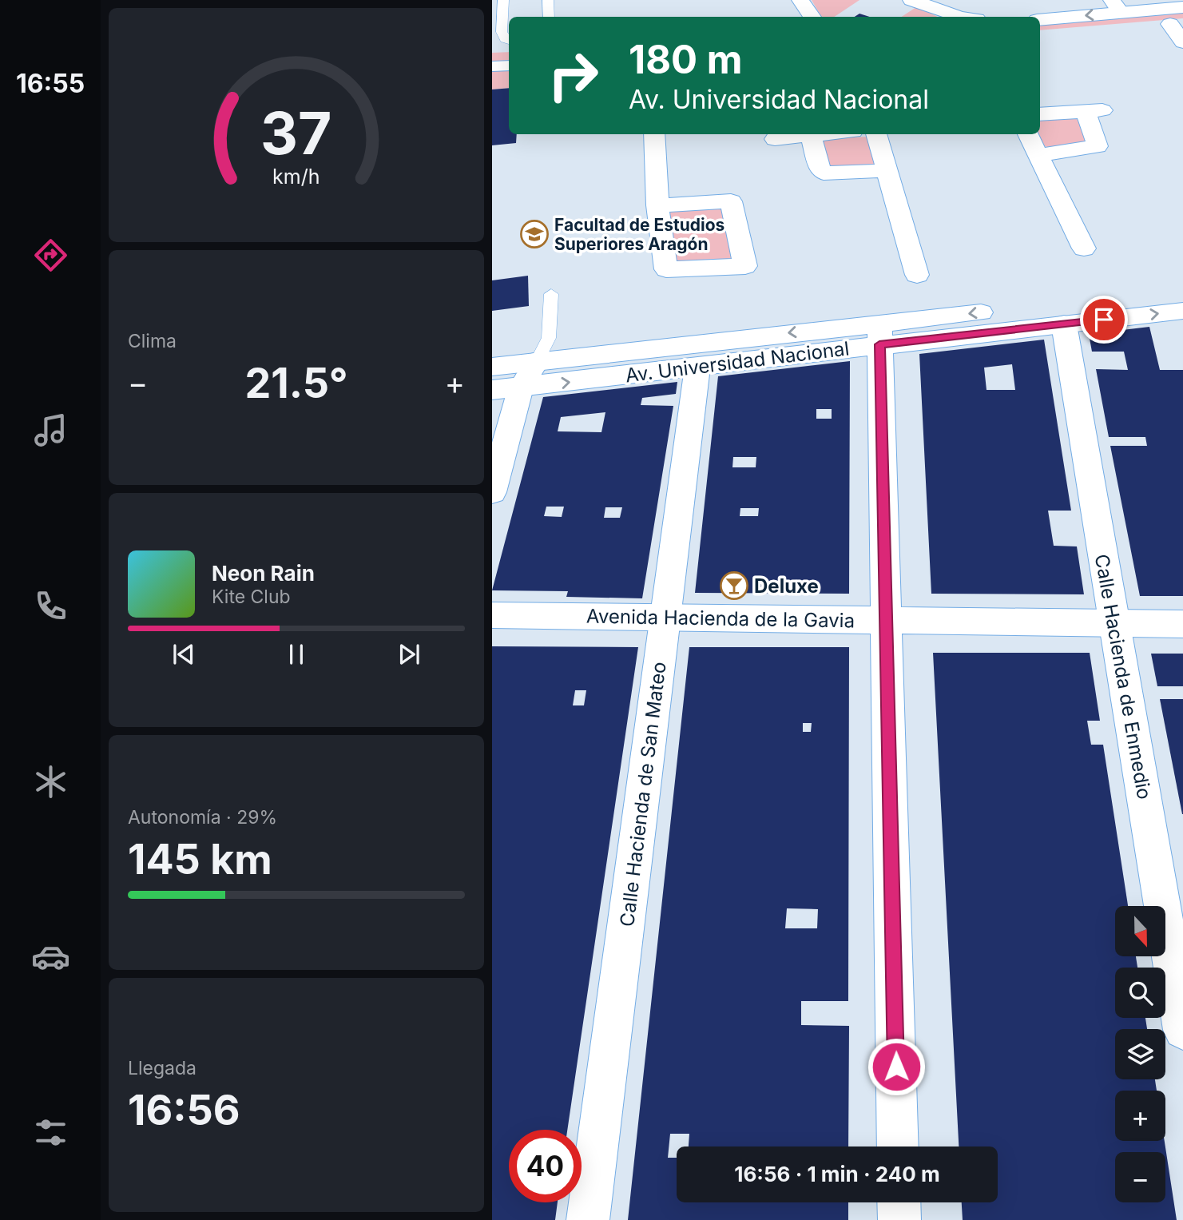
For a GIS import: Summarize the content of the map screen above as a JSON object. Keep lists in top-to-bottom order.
{
  "streets": {
    "street": [
      "Av. Universidad Nacional",
      "Avenida Hacienda de la Gavia",
      "Calle Hacienda de Enmedio",
      "Calle Hacienda de San Mateo"
    ]
  },
  "crossings": [
    ["Av. Universidad Nacional", "Calle Hacienda de Enmedio"],
    ["Av. Universidad Nacional", "Calle Hacienda de San Mateo"],
    ["Avenida Hacienda de la Gavia", "Calle Hacienda de Enmedio"],
    ["Avenida Hacienda de la Gavia", "Calle Hacienda de San Mateo"]
  ],
  "places": {
    "school or university": ["Facultad de Estudios Superiores Aragón"],
    "bar": ["Deluxe"]
  },
  "north": "bottom",
  "page": {
    "tabs": "16:55",
    "turn": ["180 m", "Av. Universidad Nacional"],
    "tile": [
      "Clima",
      ["Autonomía · 29%", "145 km"],
      ["Llegada", "16:56"]
    ],
    "heat": ["−", "21.5°", "+"],
    "song": ["Neon Rain", "Kite Club"],
    "map_buttons": ["+", "−"],
    "limit": "40",
    "trip": "16:56 · 1 min · 240 m",
    "gauge": ["37", "km/h"]
  }
}
